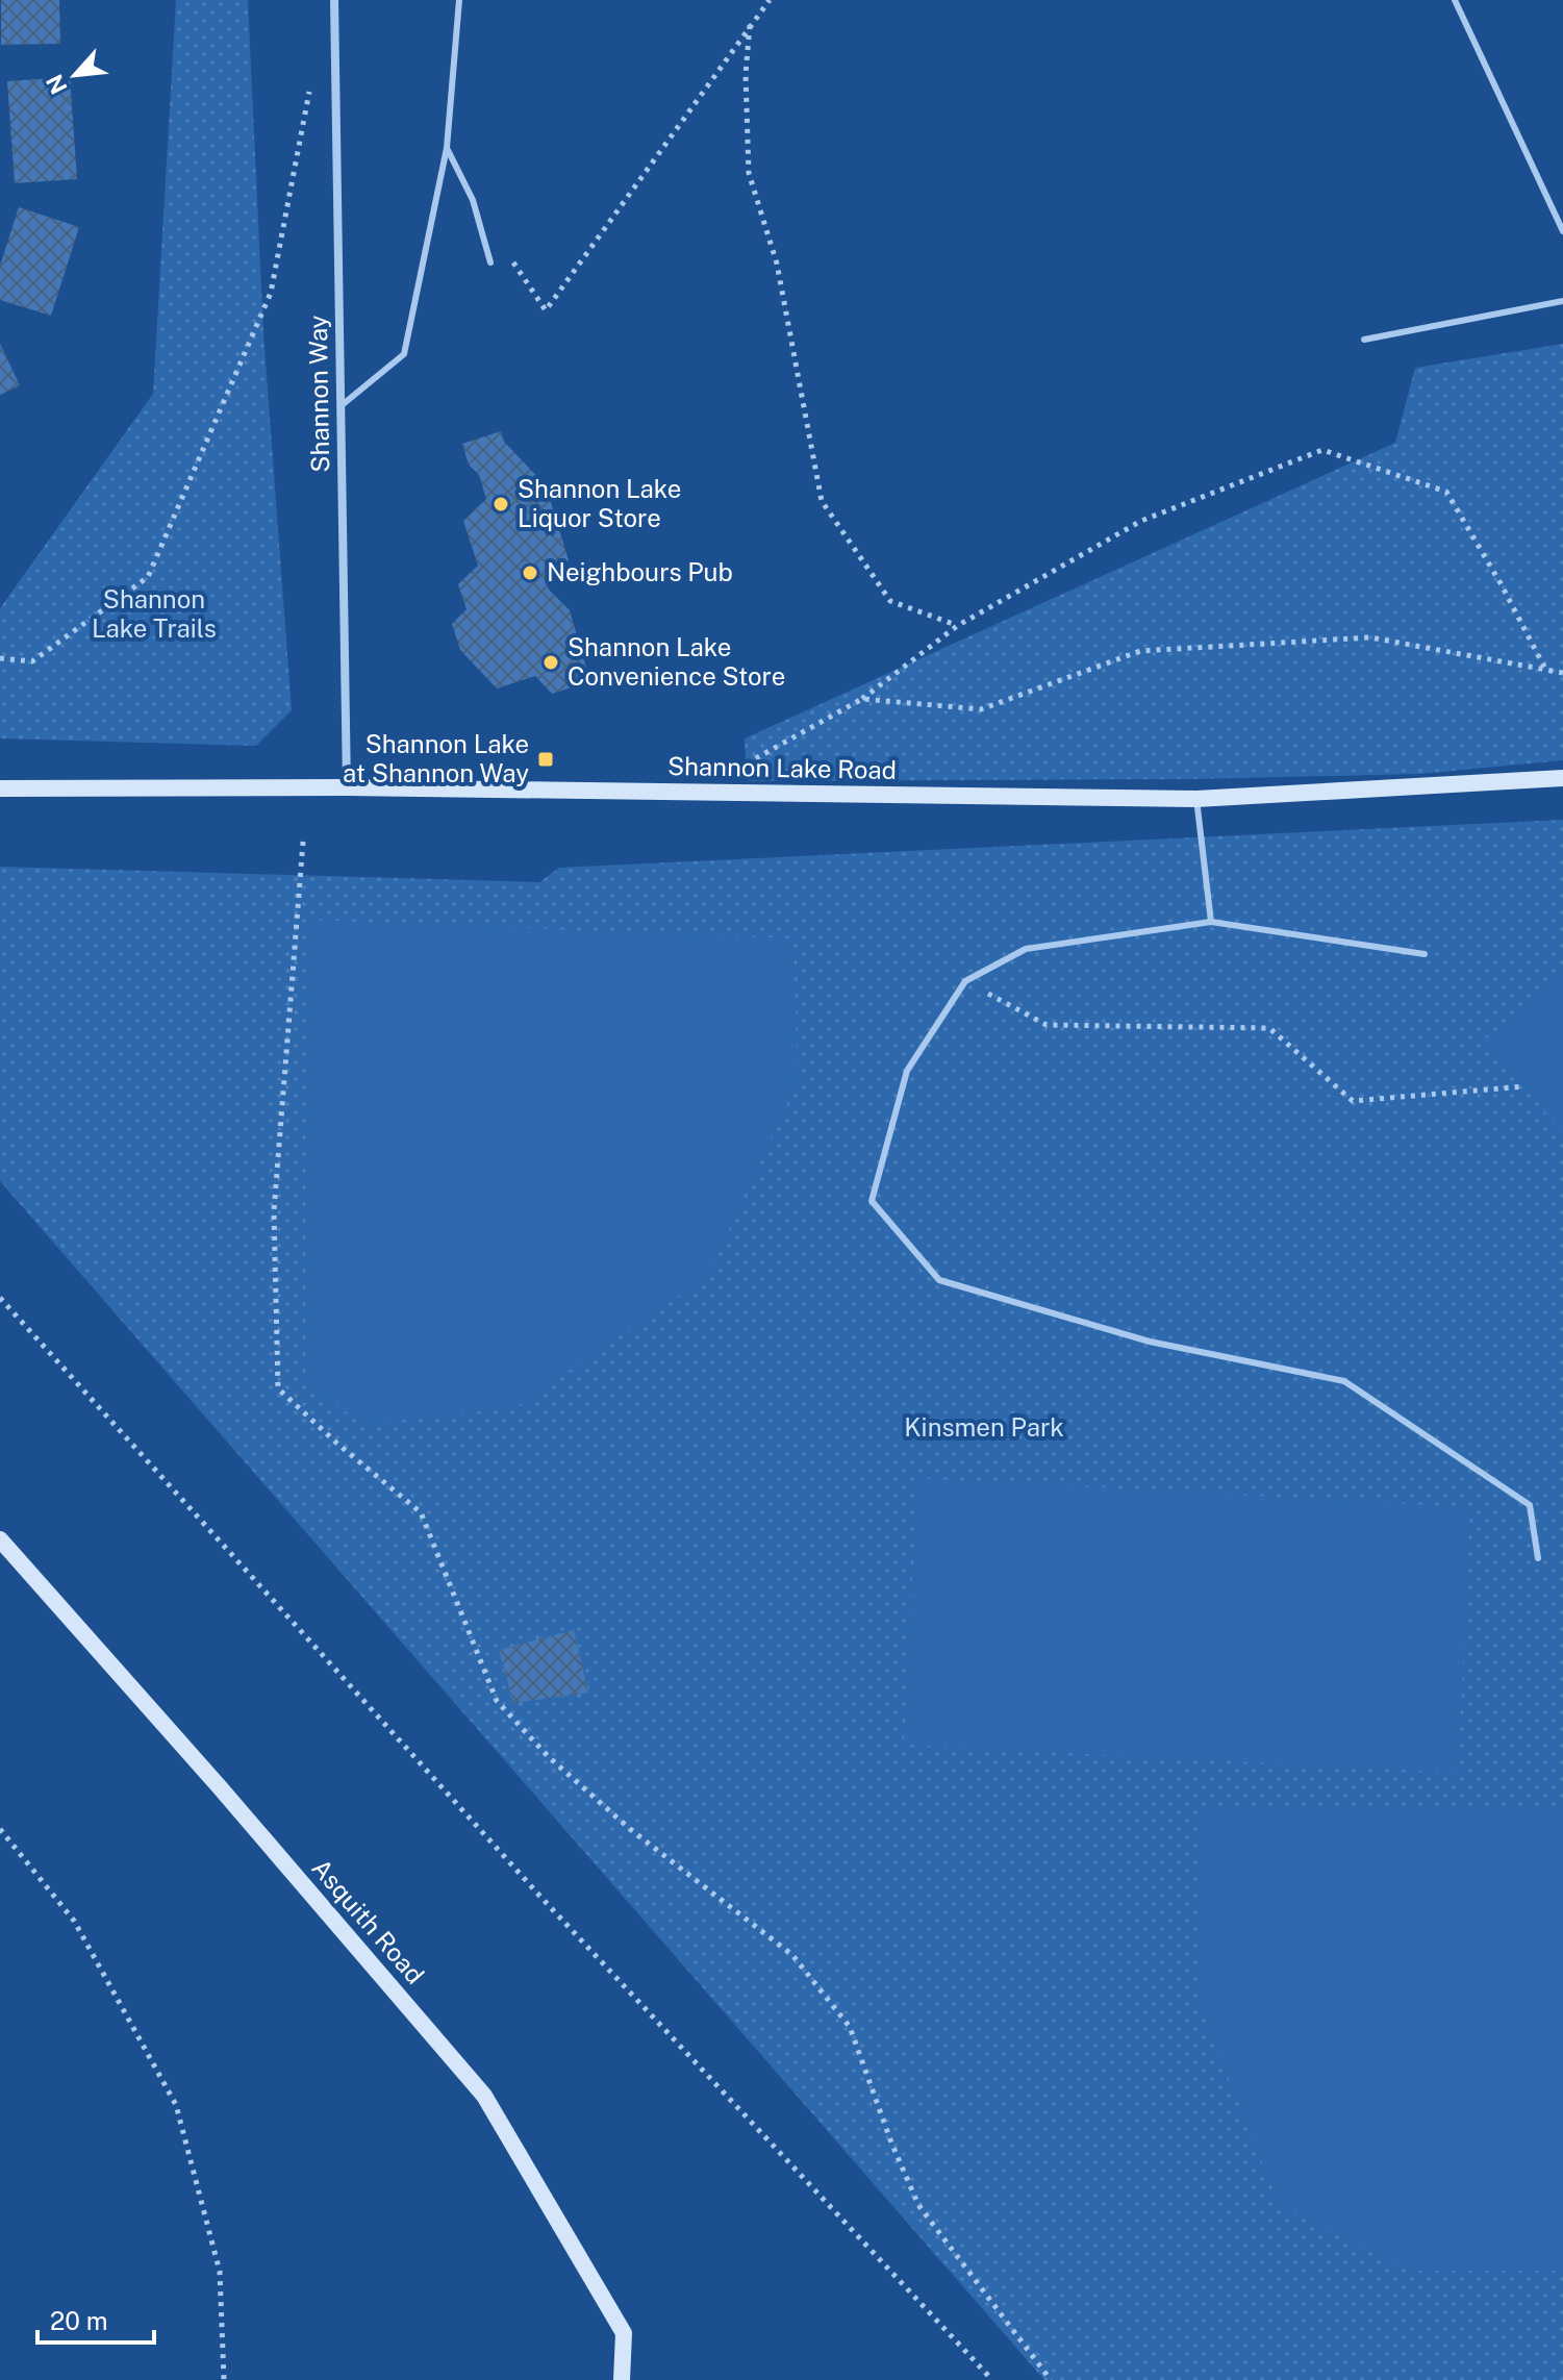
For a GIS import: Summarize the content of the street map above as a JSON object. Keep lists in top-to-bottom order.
{
  "streets": {
    "main road": ["Shannon Lake Road", "Asquith Road"],
    "street": ["Shannon Way"]
  },
  "crossings": [
    ["Shannon Way", "Shannon Lake Road"]
  ],
  "parks": ["Shannon Lake Trails", "Kinsmen Park"],
  "places": {
    "other": ["Shannon Lake Liquor Store", "Neighbours Pub", "Shannon Lake Convenience Store"],
    "transit": ["Shannon Lake at Shannon Way"]
  },
  "scale_bar": "20 m",
  "north": "bottom left"
}
